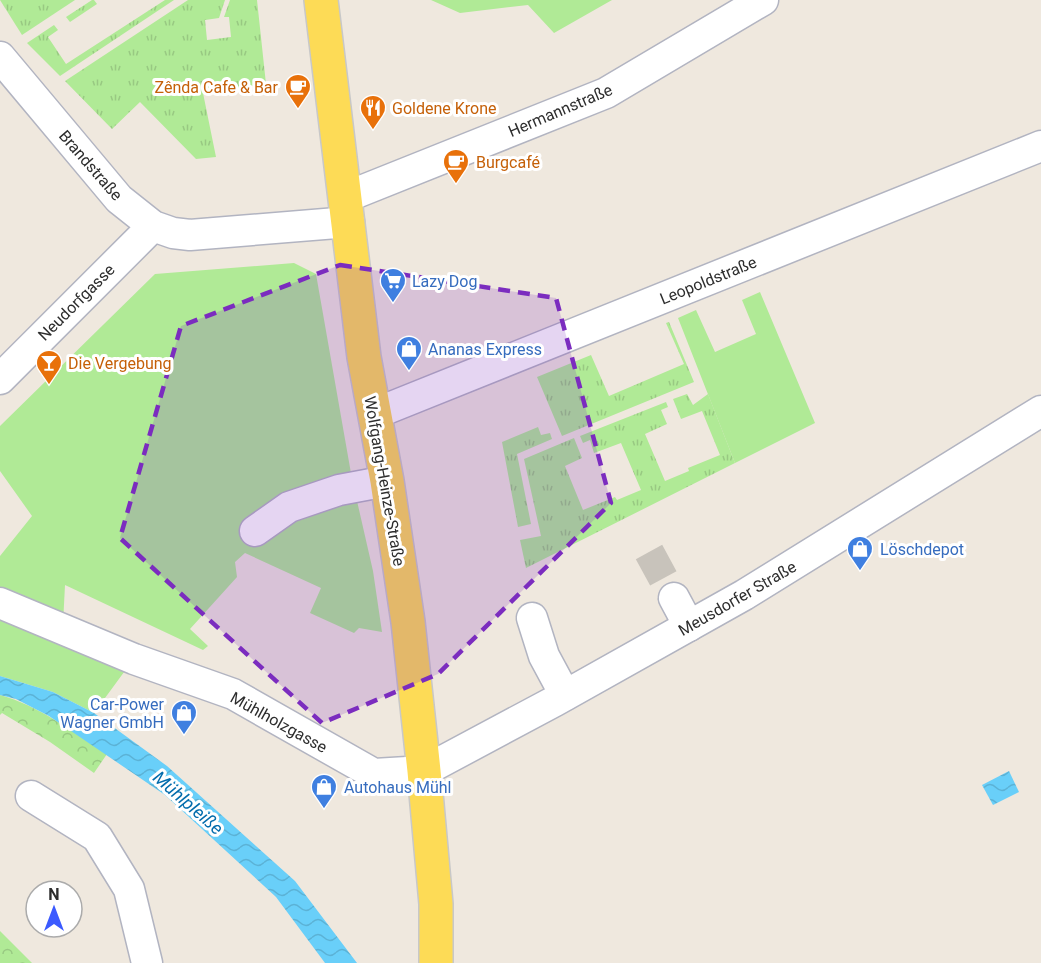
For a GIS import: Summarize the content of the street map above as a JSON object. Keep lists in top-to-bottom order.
{
  "streets": {
    "main road": ["Wolfgang-Heinze-Straße"],
    "street": [
      "Hermannstraße",
      "Brandstraße",
      "Leopoldstraße",
      "Neudorfgasse",
      "Meusdorfer Straße",
      "Mühlholzgasse"
    ]
  },
  "crossings": [
    ["Hermannstraße", "Brandstraße"],
    ["Hermannstraße", "Wolfgang-Heinze-Straße"],
    ["Brandstraße", "Neudorfgasse"],
    ["Brandstraße", "Wolfgang-Heinze-Straße"],
    ["Leopoldstraße", "Wolfgang-Heinze-Straße"],
    ["Wolfgang-Heinze-Straße", "Meusdorfer Straße"],
    ["Wolfgang-Heinze-Straße", "Mühlholzgasse"],
    ["Meusdorfer Straße", "Mühlholzgasse"]
  ],
  "water": ["Mühlpleiße"],
  "places": {
    "cafe": ["Zênda Cafe & Bar", "Burgcafé"],
    "restaurant": ["Goldene Krone"],
    "supermarket": ["Lazy Dog"],
    "shop": [
      "Ananas Express",
      "Löschdepot",
      "Car-Power Wagner GmbH",
      "Autohaus Mühl"
    ],
    "bar": ["Die Vergebung"]
  },
  "north": "top"
}
